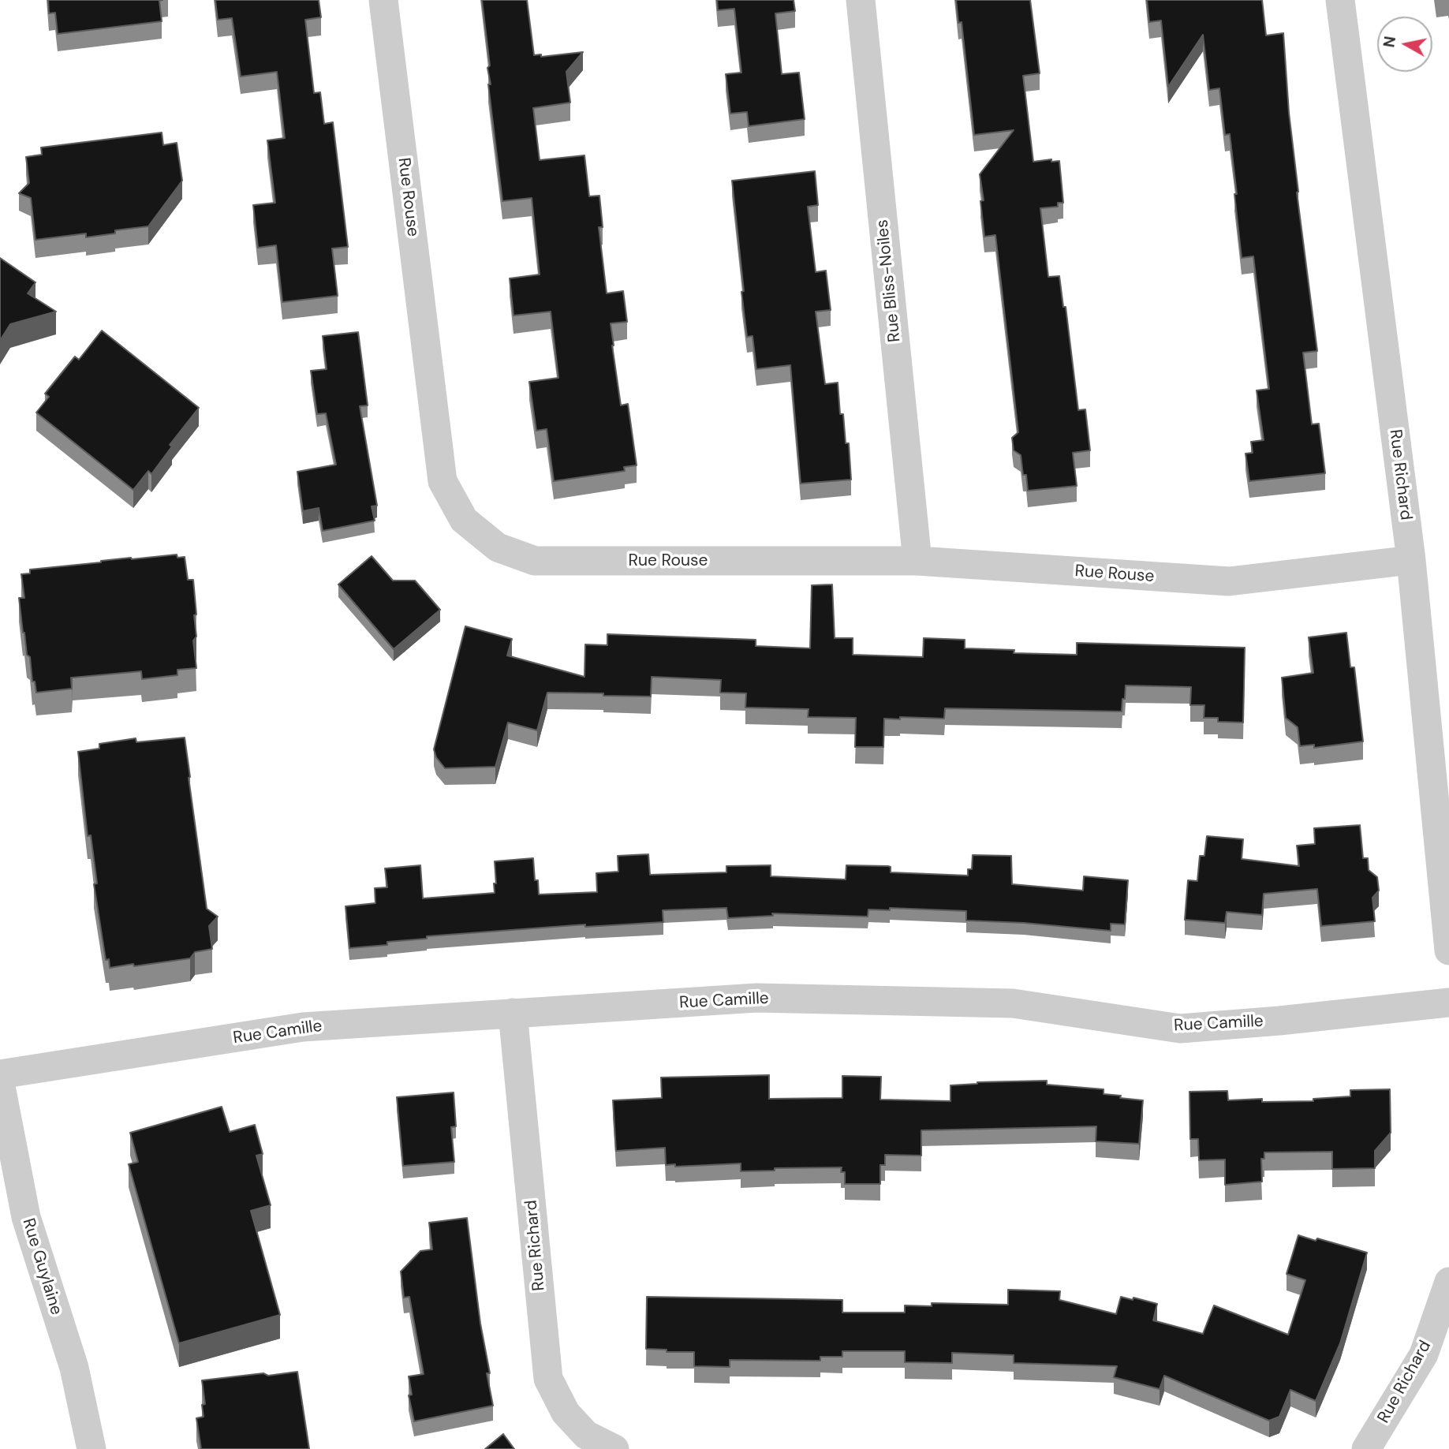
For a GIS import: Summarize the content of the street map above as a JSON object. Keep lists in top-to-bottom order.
{
  "streets": {
    "street": [
      "Rue Rouse",
      "Rue Bliss-Noiles",
      "Rue Richard",
      "Rue Camille",
      "Rue Guylaine"
    ]
  },
  "crossings": [
    ["Rue Rouse", "Rue Bliss-Noiles"],
    ["Rue Rouse", "Rue Richard"],
    ["Rue Richard", "Rue Camille"]
  ],
  "north": "left"
}
